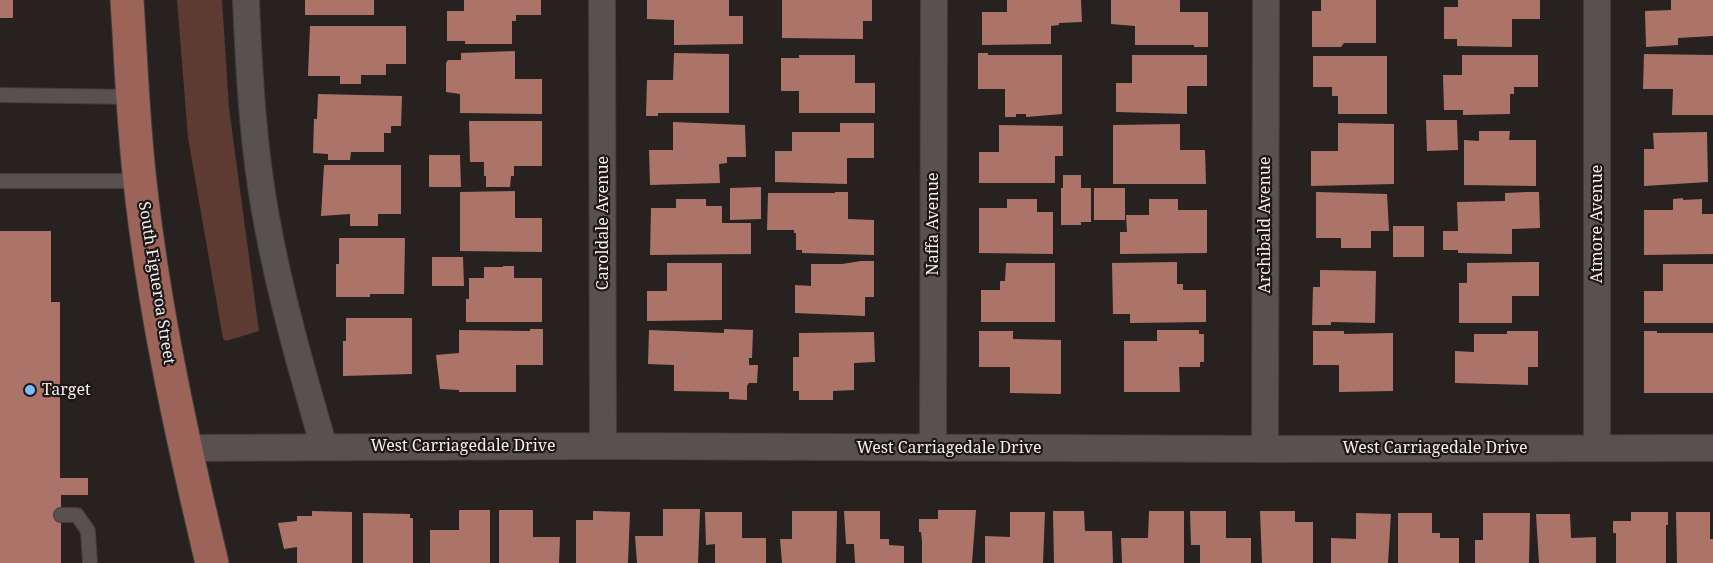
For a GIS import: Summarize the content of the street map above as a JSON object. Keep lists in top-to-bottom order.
{
  "streets": {
    "main road": ["South Figueroa Street"],
    "street": [
      "Caroldale Avenue",
      "Naffa Avenue",
      "Atmore Avenue",
      "Archibald Avenue",
      "West Carriagedale Drive"
    ]
  },
  "crossings": [
    ["Caroldale Avenue", "West Carriagedale Drive"],
    ["Naffa Avenue", "West Carriagedale Drive"],
    ["Atmore Avenue", "West Carriagedale Drive"],
    ["Archibald Avenue", "West Carriagedale Drive"],
    ["South Figueroa Street", "West Carriagedale Drive"]
  ],
  "places": ["Target"]
}
